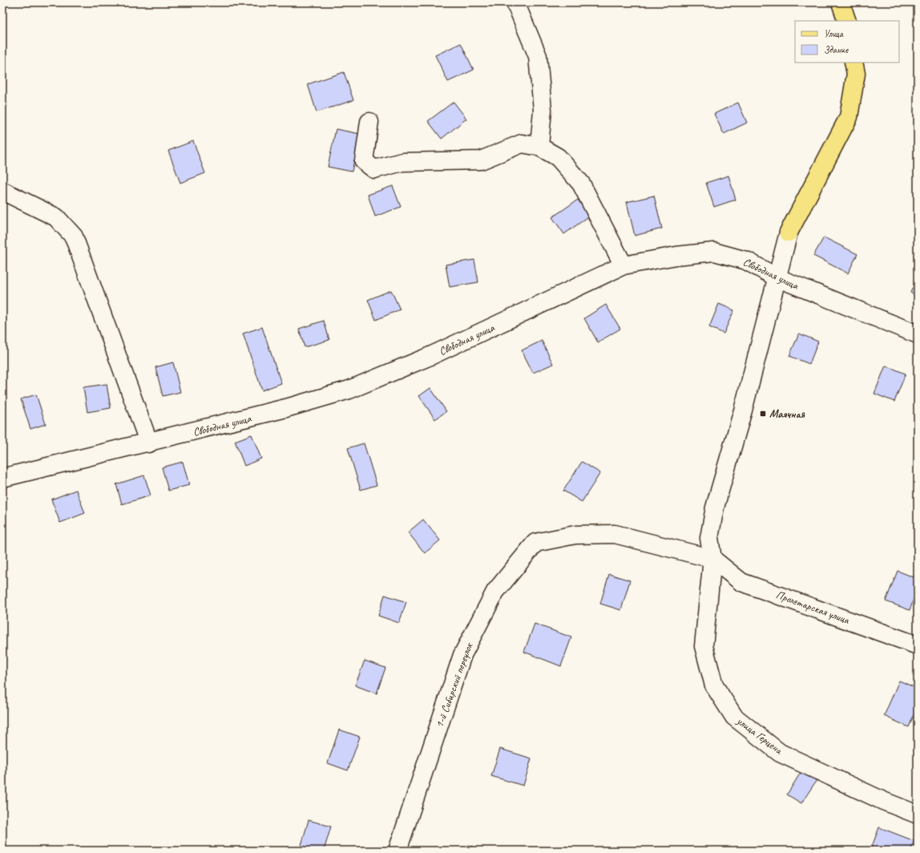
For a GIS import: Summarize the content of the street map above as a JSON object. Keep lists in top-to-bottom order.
{
  "streets": {
    "street": [
      "Свободная улица",
      "Пролетарская улица",
      "1-й Сибирский переулок",
      "улица Герцена"
    ]
  },
  "crossings": [
    ["Свободная улица", "улица Герцена"],
    ["Пролетарская улица", "1-й Сибирский переулок"],
    ["Пролетарская улица", "улица Герцена"],
    ["1-й Сибирский переулок", "улица Герцена"]
  ],
  "places": {
    "transit": ["Маячная"]
  },
  "legend": ["Улица", "Здание"]
}
